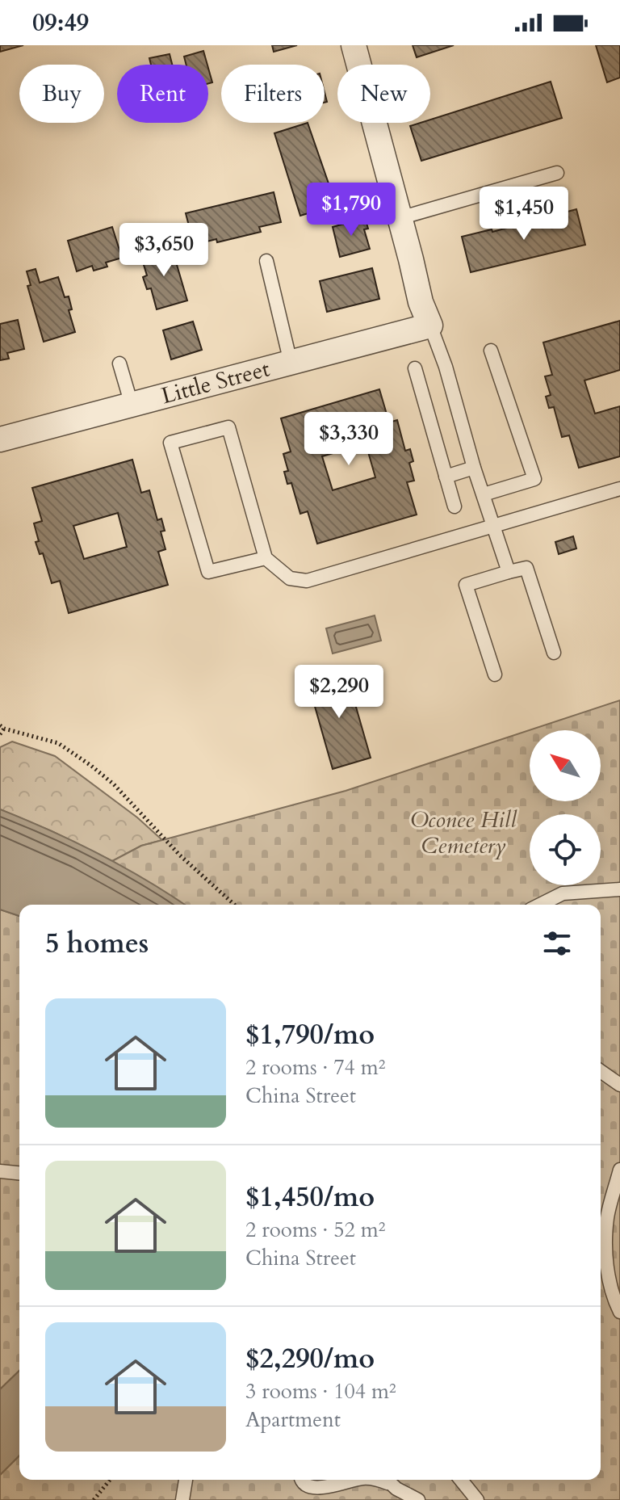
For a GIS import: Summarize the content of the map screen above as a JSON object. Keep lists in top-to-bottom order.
{
  "streets": {
    "street": ["Little Street"]
  },
  "parks": ["Oconee Hill Cemetery"],
  "north": "top left",
  "page": {
    "status": "09:49",
    "chip": [
      "Buy",
      "Rent",
      "Filters",
      "New"
    ],
    "price": [
      "$1,790",
      "$1,450",
      "$3,650",
      "$3,330",
      "$2,290"
    ],
    "heading": "5 homes",
    "list": [
      {
        "name": "$1,790/mo",
        "note": "2 rooms · 74 m² · China Street"
      },
      {
        "name": "$1,450/mo",
        "note": "2 rooms · 52 m² · China Street"
      },
      {
        "name": "$2,290/mo",
        "note": "3 rooms · 104 m² · Apartment"
      }
    ]
  }
}
